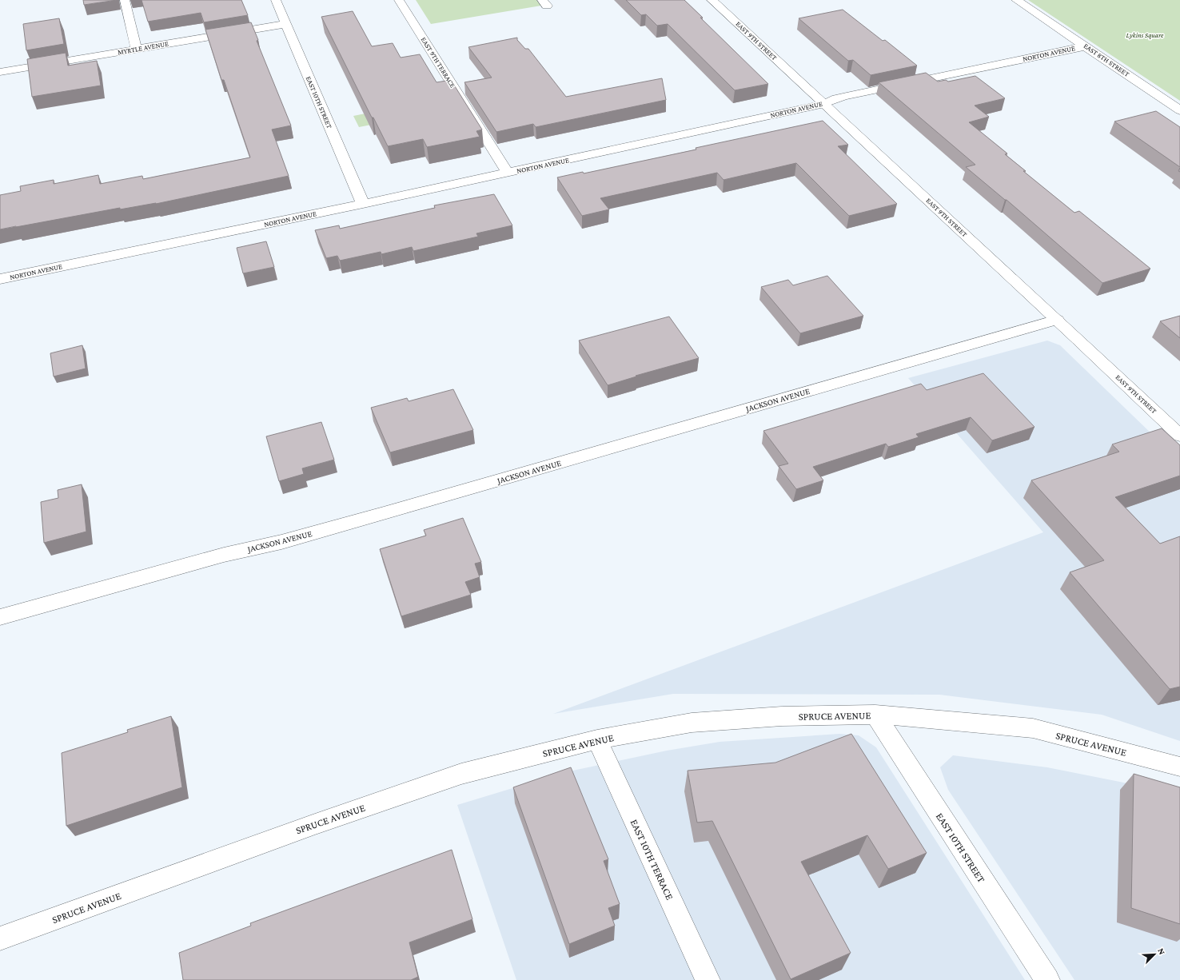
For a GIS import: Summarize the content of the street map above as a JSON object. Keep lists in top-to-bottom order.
{
  "streets": {
    "street": [
      "EAST 9TH STREET",
      "MYRTLE AVENUE",
      "NORTON AVENUE",
      "EAST 8TH STREET",
      "EAST 9TH TERRACE",
      "EAST 10TH STREET",
      "JACKSON AVENUE",
      "SPRUCE AVENUE",
      "EAST 10TH TERRACE"
    ]
  },
  "crossings": [
    ["EAST 9TH STREET", "NORTON AVENUE"],
    ["EAST 9TH STREET", "JACKSON AVENUE"],
    ["MYRTLE AVENUE", "EAST 10TH STREET"],
    ["NORTON AVENUE", "EAST 8TH STREET"],
    ["NORTON AVENUE", "EAST 9TH TERRACE"],
    ["NORTON AVENUE", "EAST 10TH STREET"],
    ["EAST 10TH STREET", "SPRUCE AVENUE"],
    ["SPRUCE AVENUE", "EAST 10TH TERRACE"]
  ],
  "parks": ["Lykins Square"],
  "north": "top right"
}
